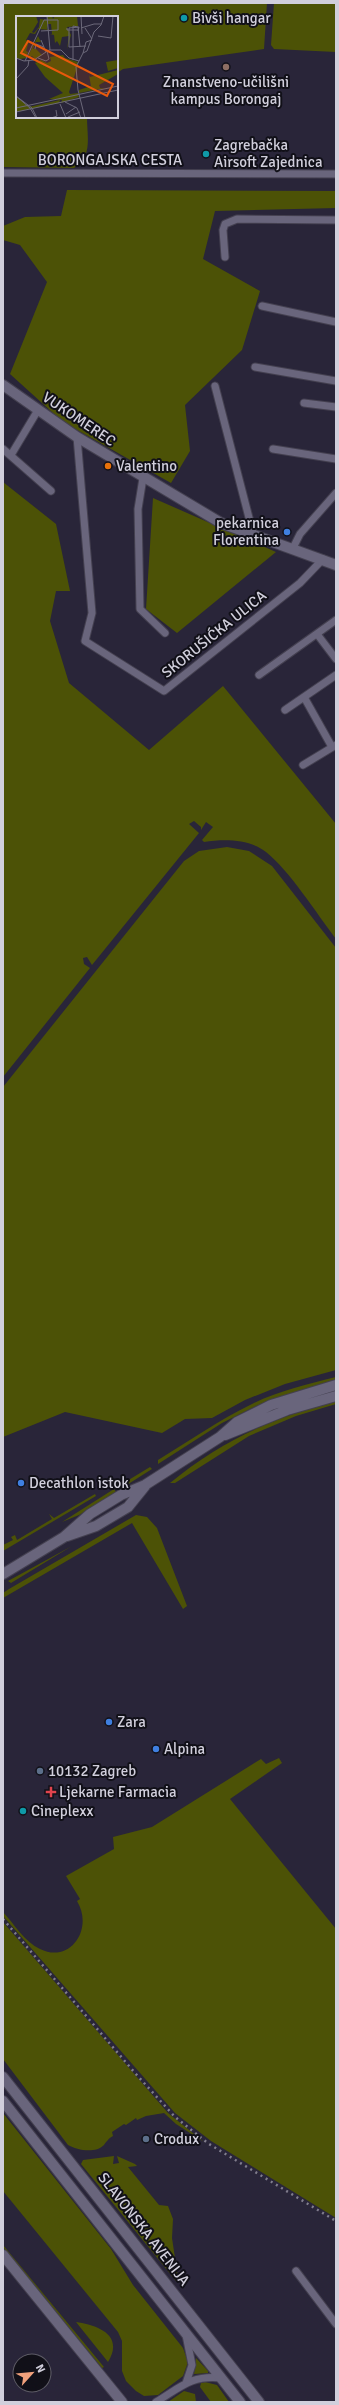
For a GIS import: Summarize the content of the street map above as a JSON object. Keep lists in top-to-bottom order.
{
  "streets": {
    "street": [
      "BORONGAJSKA CESTA",
      "VUKOMEREC",
      "SKORUŠIĆKA ULICA",
      "SLAVONSKA AVENIJA"
    ]
  },
  "crossings": [
    ["VUKOMEREC", "SKORUŠIĆKA ULICA"]
  ],
  "places": {
    "other": [
      "Bivši hangar",
      "Znanstveno-učilišni kampus Borongaj",
      "Zagrebačka Airsoft Zajednica",
      "Valentino",
      "pekarnica Florentina",
      "Decathlon istok",
      "Zara",
      "Alpina",
      "10132 Zagreb",
      "Cineplexx",
      "Crodux"
    ],
    "health": ["Ljekarne Farmacia"]
  },
  "north": "top right"
}
